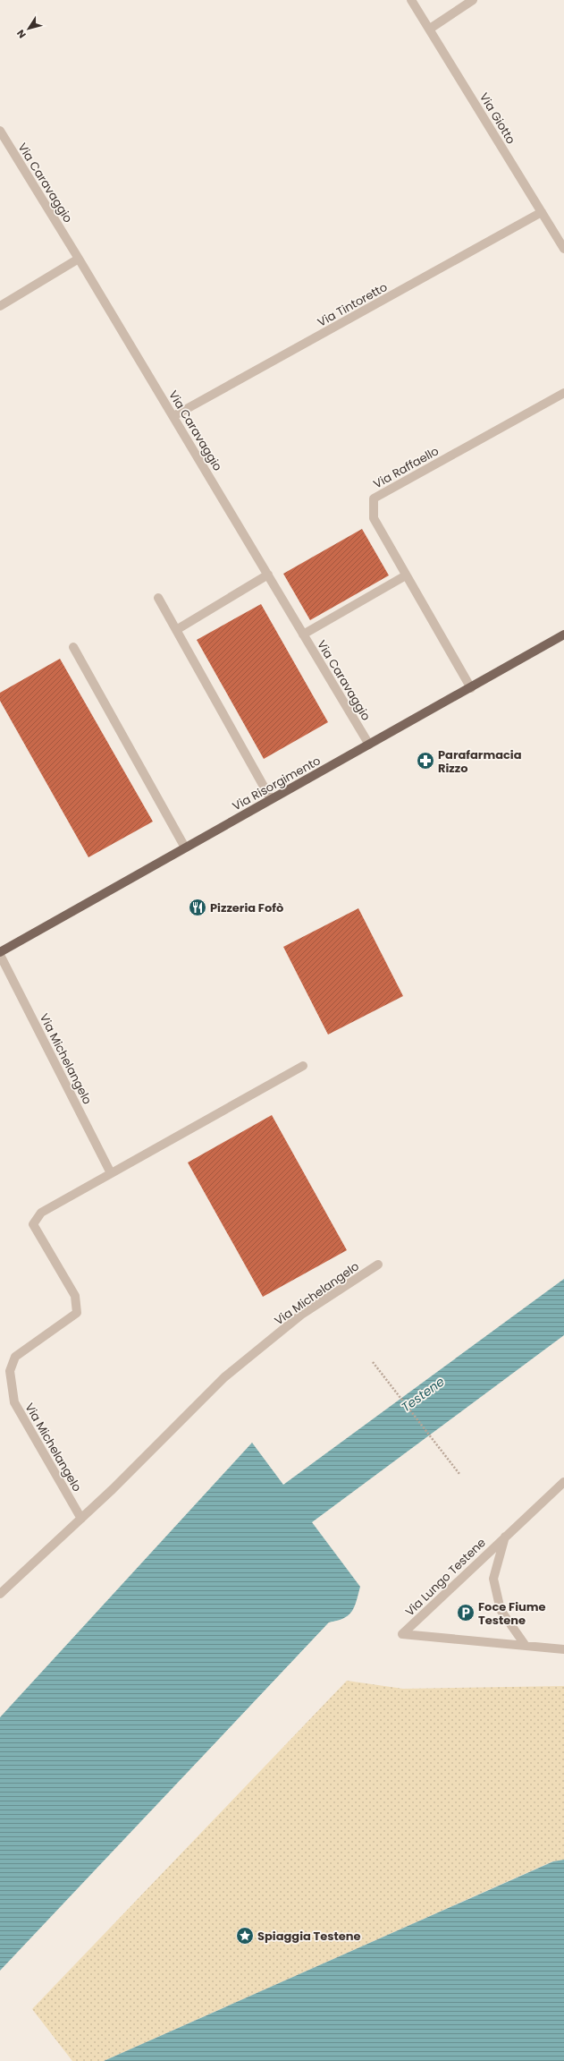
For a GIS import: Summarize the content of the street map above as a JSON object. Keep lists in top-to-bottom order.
{
  "streets": {
    "main road": ["Via Risorgimento"],
    "street": [
      "Via Giotto",
      "Via Caravaggio",
      "Via Tintoretto",
      "Via Raffaello",
      "Via Michelangelo",
      "Via Lungo Testene"
    ]
  },
  "crossings": [
    ["Via Giotto", "Via Tintoretto"],
    ["Via Caravaggio", "Via Tintoretto"],
    ["Via Caravaggio", "Via Risorgimento"],
    ["Via Raffaello", "Via Risorgimento"],
    ["Via Risorgimento", "Via Michelangelo"]
  ],
  "water": ["Testene"],
  "places": {
    "pharmacy": ["Parafarmacia Rizzo"],
    "restaurant": ["Pizzeria Fofò"],
    "parking": ["Foce Fiume Testene"],
    "place": ["Spiaggia Testene"]
  },
  "north": "bottom left"
}
